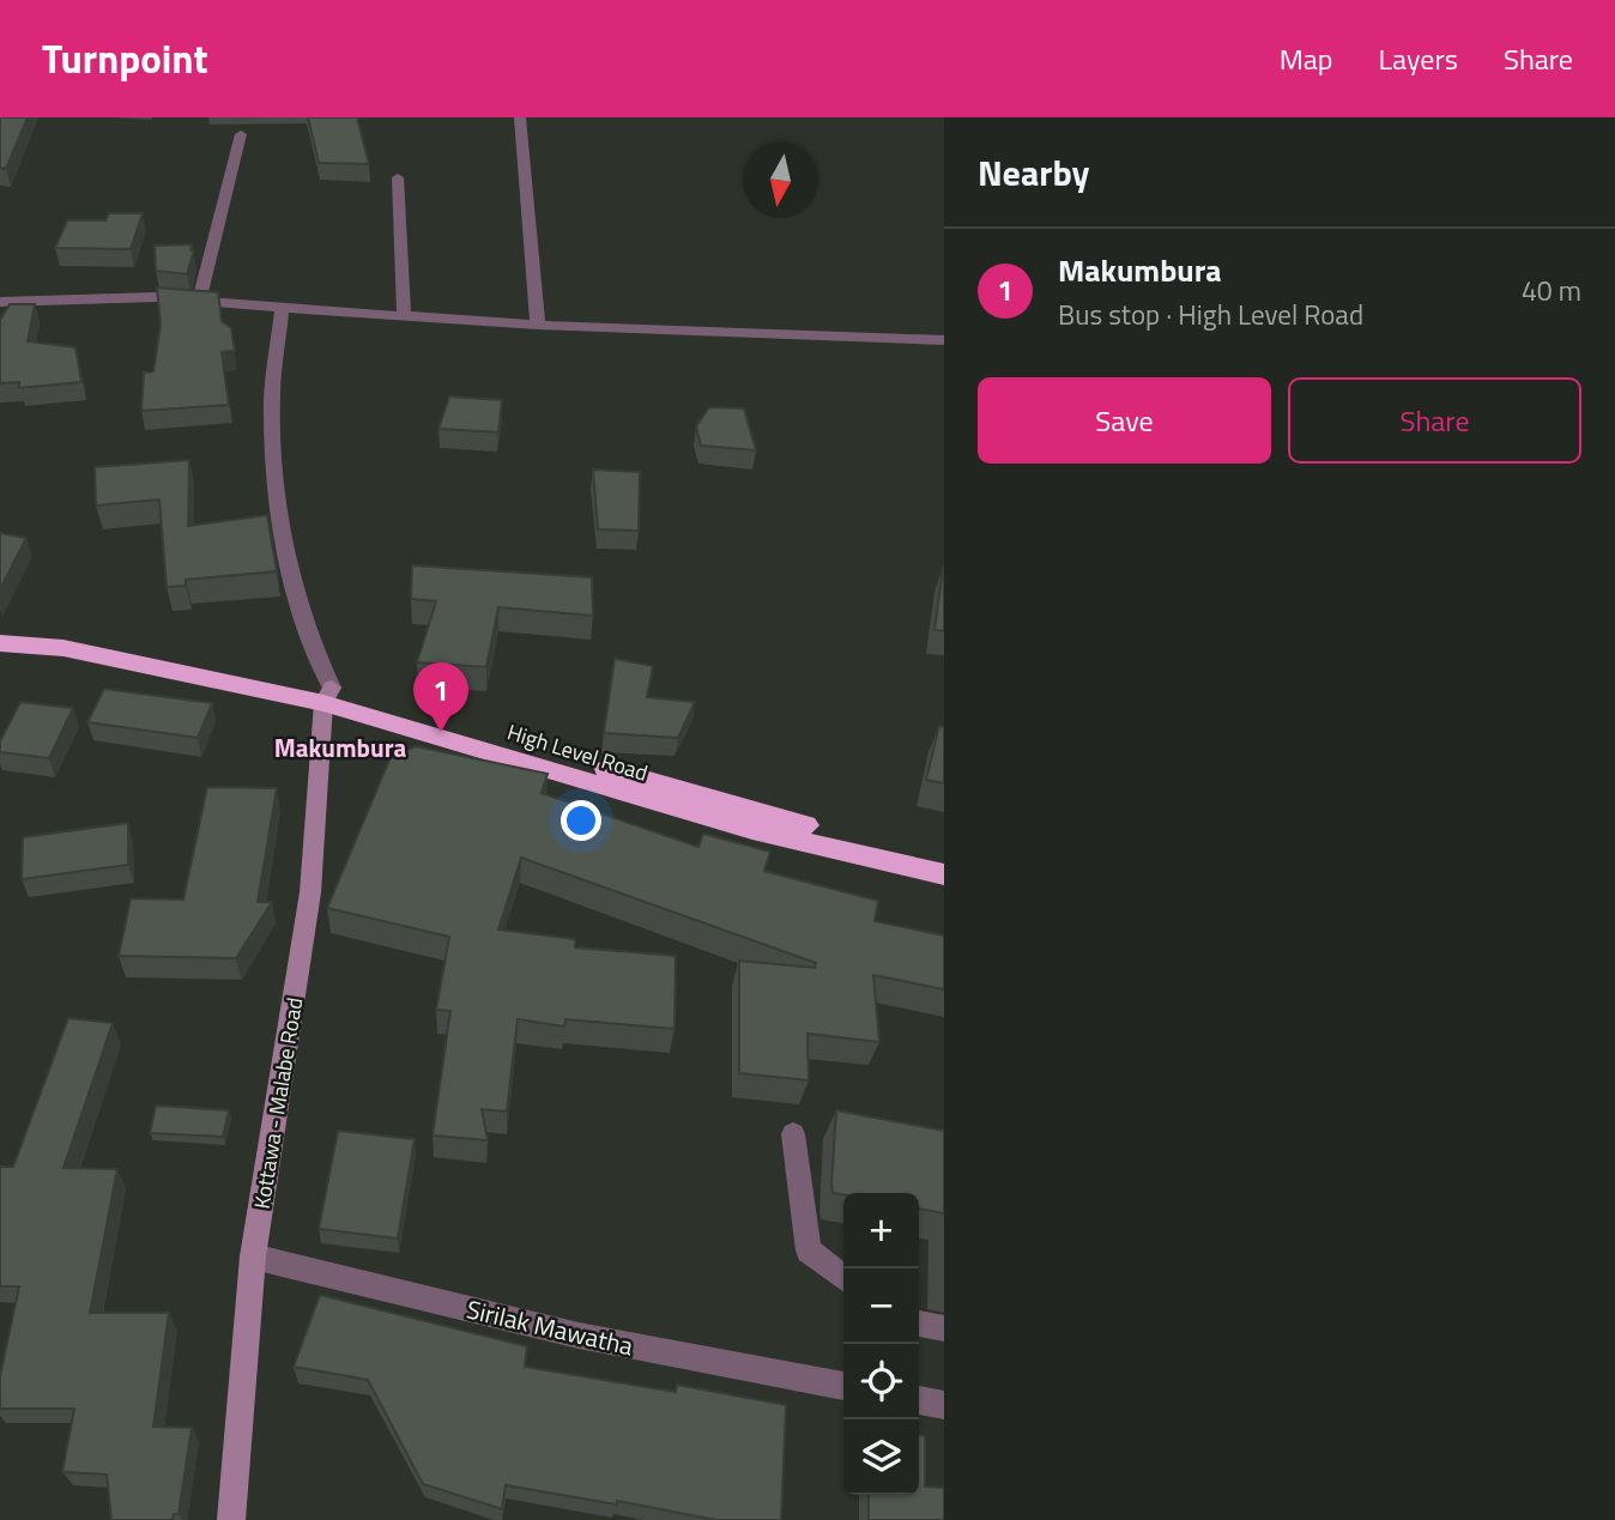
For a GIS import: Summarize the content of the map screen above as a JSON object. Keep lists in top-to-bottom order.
{
  "streets": {
    "highway": ["High Level Road"],
    "street": ["Kottawa - Malabe Road", "Sirilak Mawatha"]
  },
  "crossings": [
    ["High Level Road", "Kottawa - Malabe Road"],
    ["Kottawa - Malabe Road", "Sirilak Mawatha"]
  ],
  "districts": ["Makumbura"],
  "north": "bottom",
  "page": {
    "header": "Turnpoint",
    "nav": ["Map", "Layers", "Share"],
    "heading": "Nearby",
    "list": [
      {
        "mark": "1",
        "name": "Makumbura",
        "note": "Bus stop · High Level Road",
        "value": "40 m"
      }
    ],
    "buttons": ["Save", "Share"],
    "pins": "1",
    "map_buttons": ["+", "−"]
  }
}
